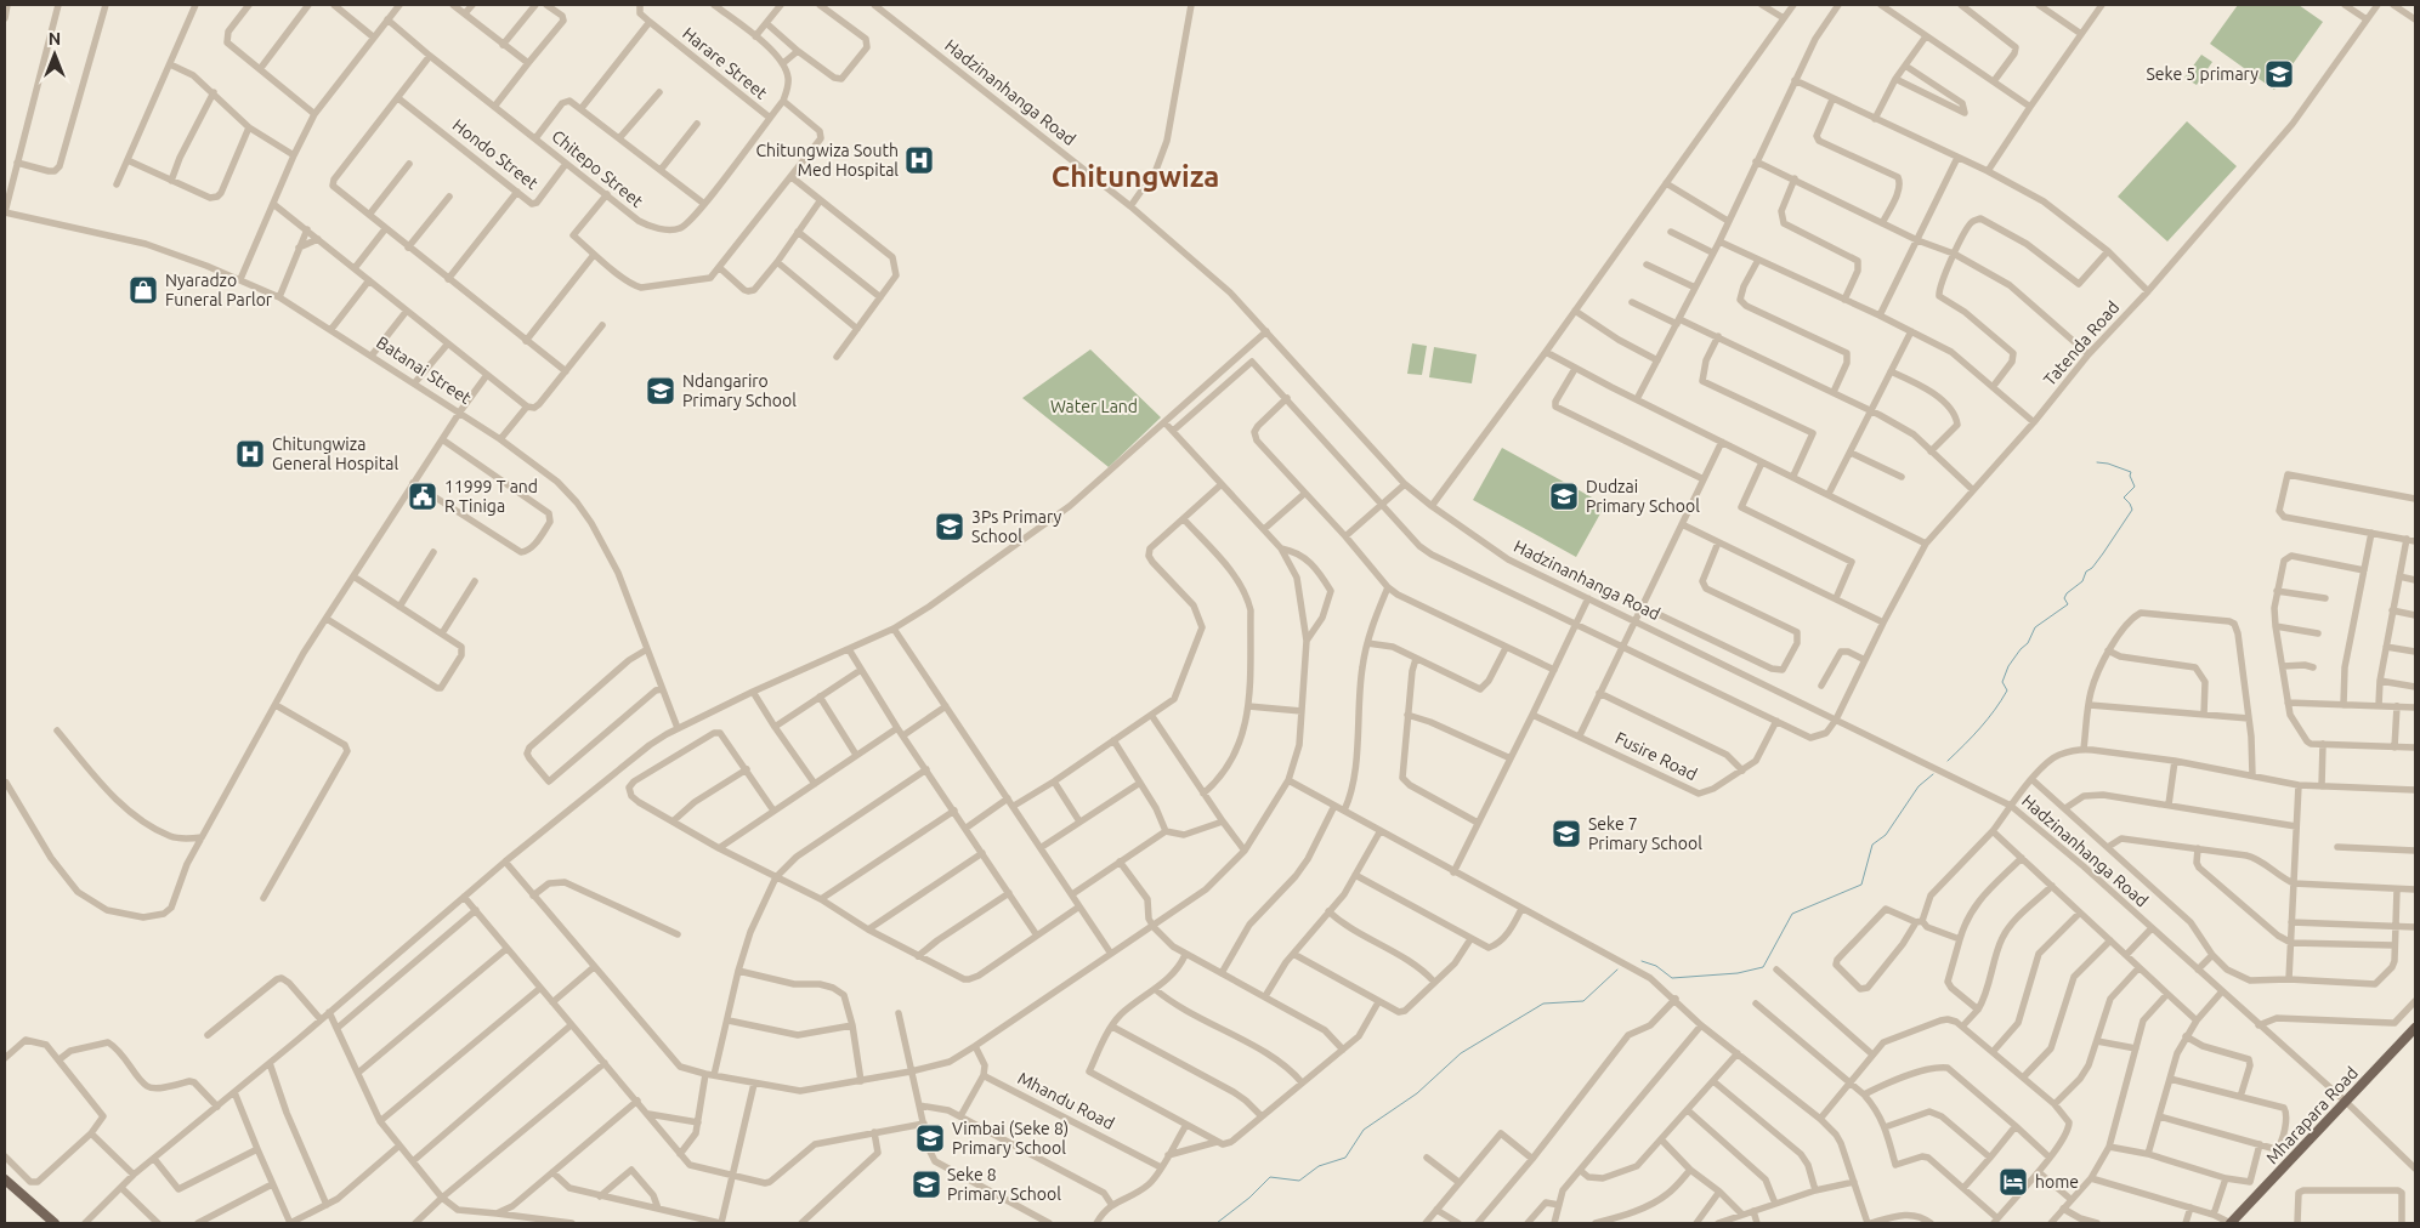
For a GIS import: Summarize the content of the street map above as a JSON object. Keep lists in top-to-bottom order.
{
  "streets": {
    "main road": ["Mharapara Road"],
    "street": [
      "Harare Street",
      "Hadzinanhanga Road",
      "Hondo Street",
      "Chitepo Street",
      "Tatenda Road",
      "Batanai Street",
      "Fusire Road",
      "Mhandu Road"
    ]
  },
  "crossings": [
    ["Harare Street", "Chitepo Street"],
    ["Hadzinanhanga Road", "Tatenda Road"],
    ["Hadzinanhanga Road", "Mharapara Road"],
    ["Hondo Street", "Chitepo Street"]
  ],
  "districts": ["Chitungwiza"],
  "parks": ["Water Land"],
  "places": {
    "school or university": [
      "Seke 5 primary",
      "Ndangariro Primary School",
      "Dudzai Primary School",
      "3Ps Primary School",
      "Seke 7 Primary School",
      "Vimbai (Seke 8) Primary School",
      "Seke 8 Primary School"
    ],
    "hospital": ["Chitungwiza South Med Hospital", "Chitungwiza General Hospital"],
    "shop": ["Nyaradzo Funeral Parlor"],
    "public building": ["11999 T and R Tiniga"],
    "hotel": ["home"]
  },
  "north": "top"
}
